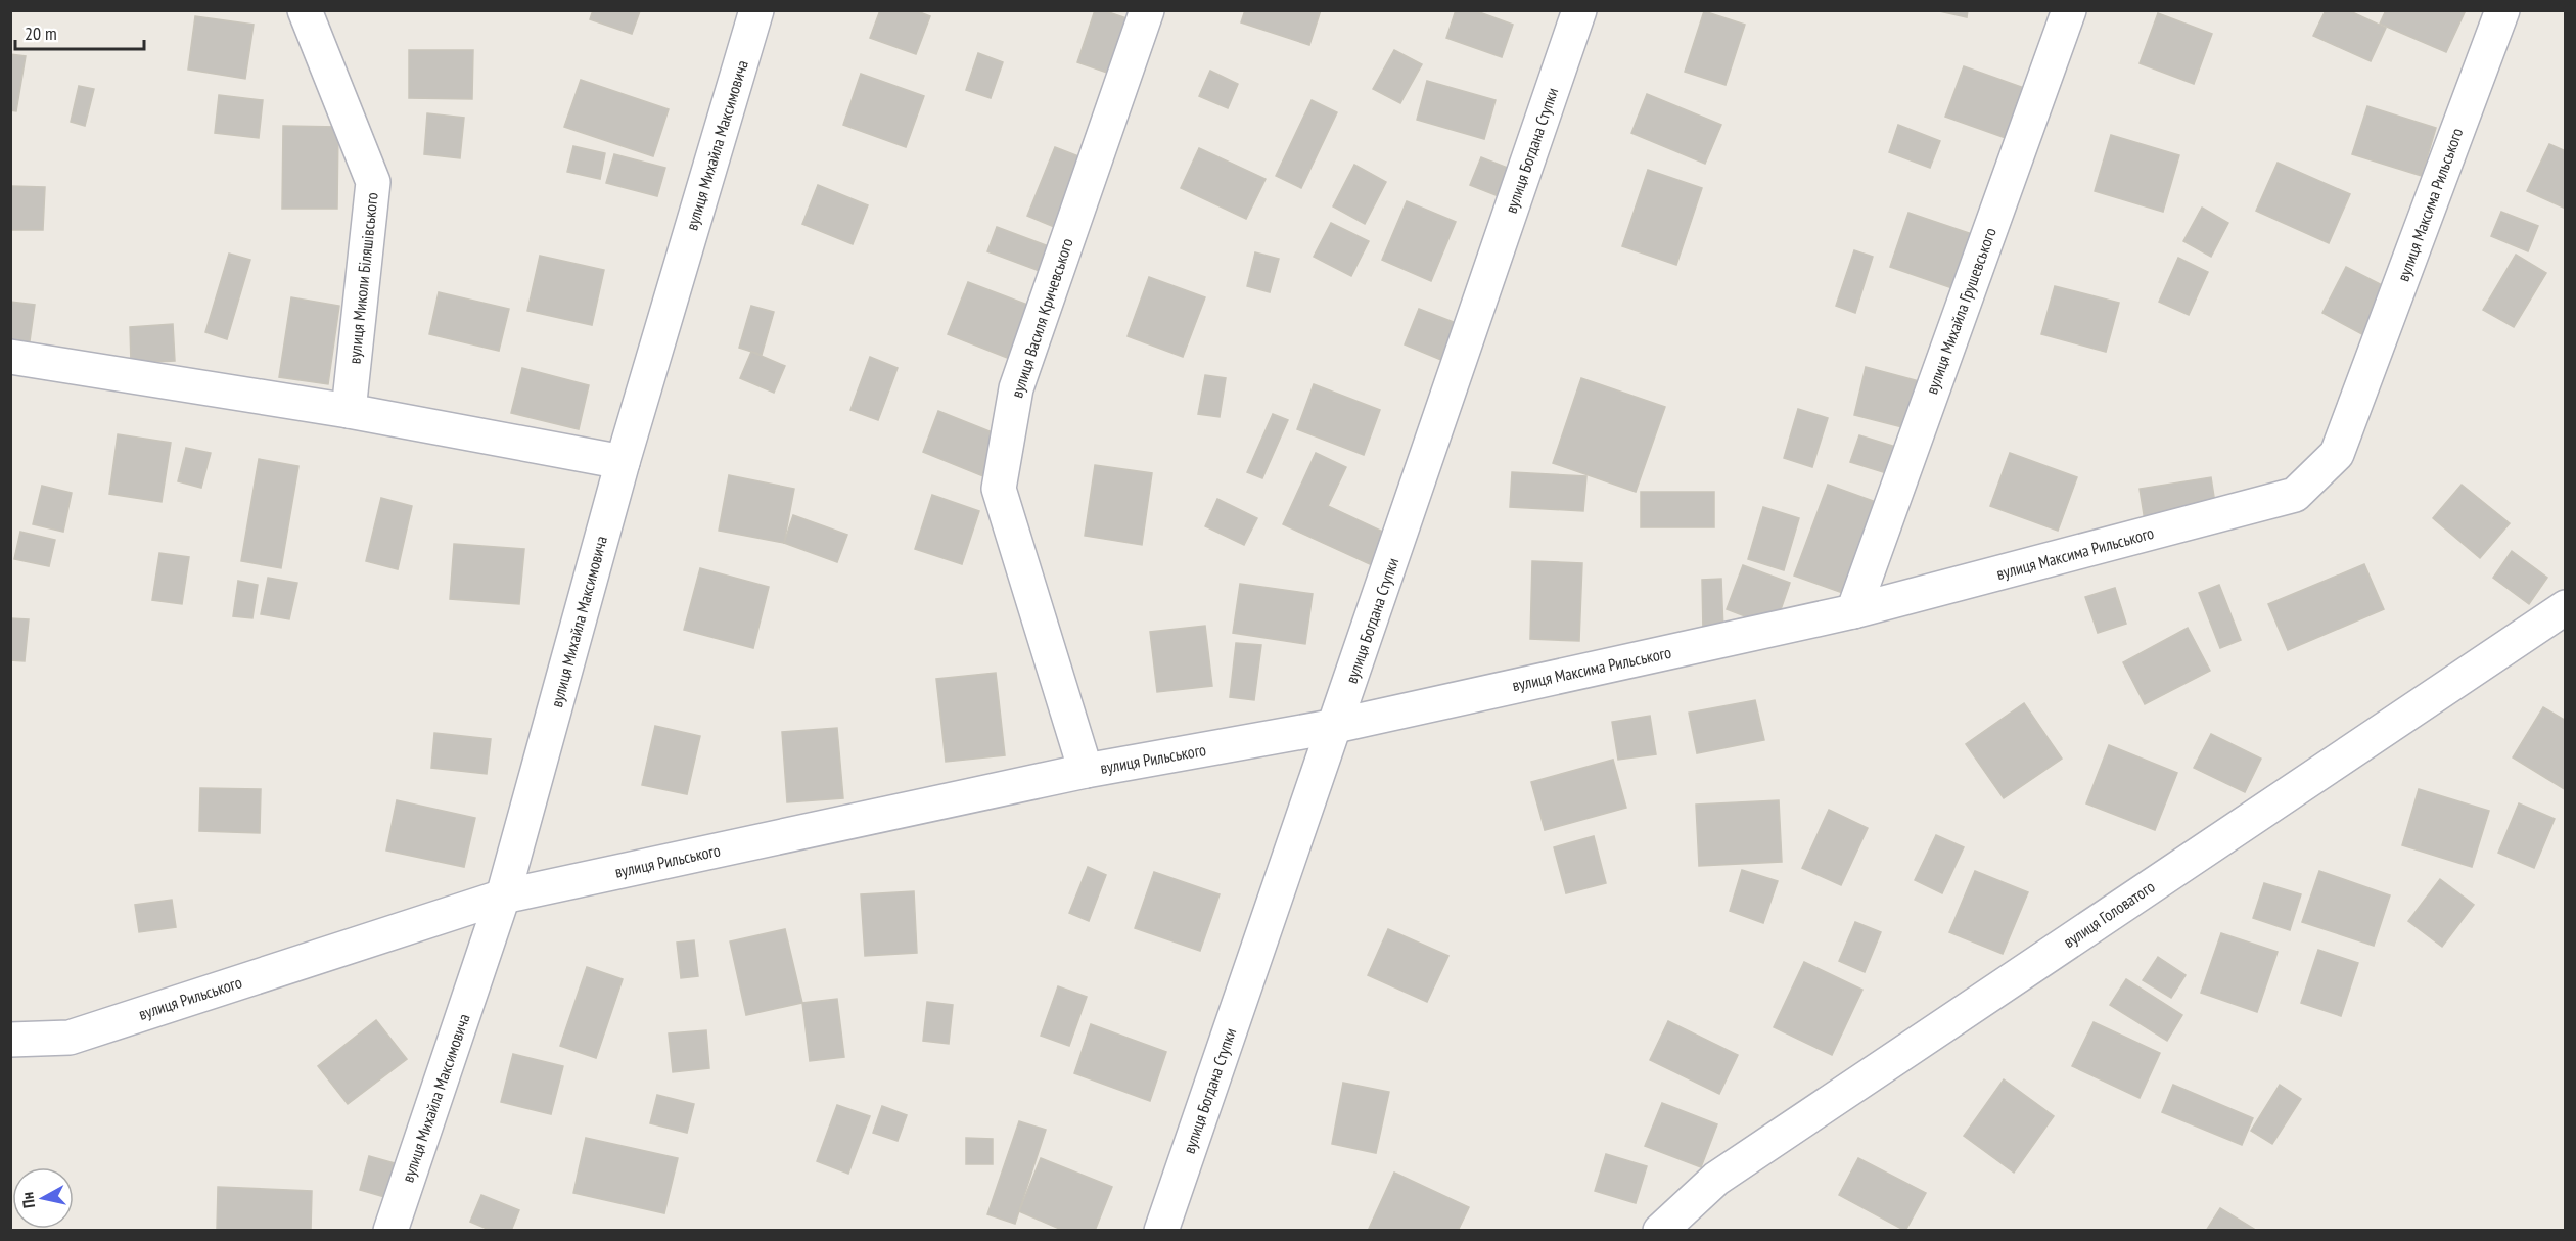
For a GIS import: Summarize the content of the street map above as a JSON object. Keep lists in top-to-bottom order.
{
  "streets": {
    "street": [
      "вулиця Михайла Максимовича",
      "вулиця Богдана Ступки",
      "вулиця Максима Рильського",
      "вулиця Миколи Біляшівського",
      "вулиця Михайла Грушевського",
      "вулиця Василя Кричевського",
      "вулиця Рильського",
      "вулиця Головатого"
    ]
  },
  "crossings": [
    ["вулиця Михайла Максимовича", "вулиця Рильського"],
    ["вулиця Богдана Ступки", "вулиця Максима Рильського"],
    ["вулиця Богдана Ступки", "вулиця Рильського"],
    ["вулиця Максима Рильського", "вулиця Михайла Грушевського"],
    ["вулиця Максима Рильського", "вулиця Рильського"],
    ["вулиця Василя Кричевського", "вулиця Рильського"]
  ],
  "scale_bar": "20 m",
  "north": "left"
}
